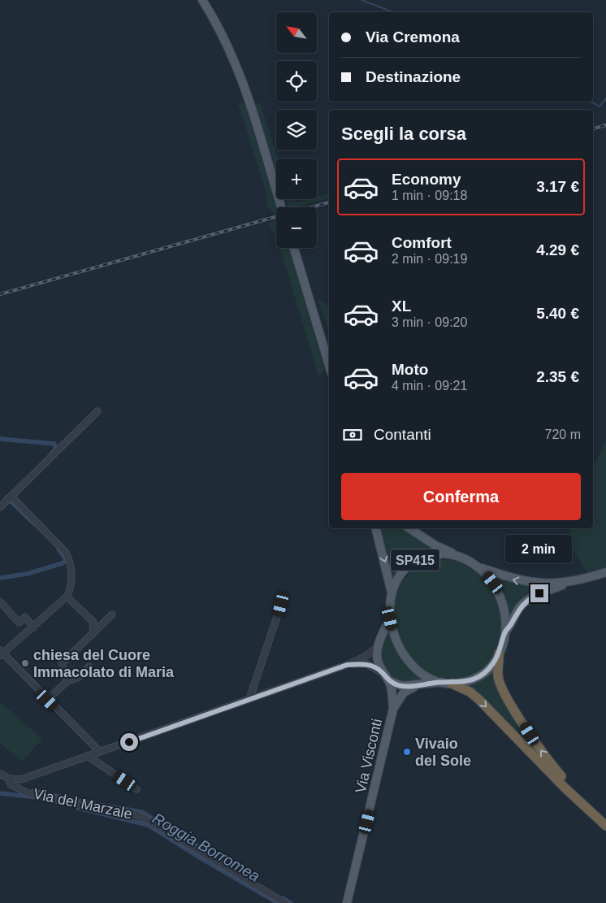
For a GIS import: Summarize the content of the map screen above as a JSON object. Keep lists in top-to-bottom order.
{
  "streets": {
    "highway": ["SP415"],
    "main road": ["Via Visconti"],
    "street": ["Via del Marzale"]
  },
  "water": ["Roggia Borromea"],
  "places": ["chiesa del Cuore Immacolato di Maria", "Vivaio del Sole"],
  "north": "top left",
  "page": {
    "map_buttons": ["+", "−"],
    "banner": ["Via Cremona", "Destinazione"],
    "heading": "Scegli la corsa",
    "list": [
      {
        "name": "Economy",
        "note": "1 min · 09:18",
        "value": "3.17 €"
      },
      {
        "name": "Comfort",
        "note": "2 min · 09:19",
        "value": "4.29 €"
      },
      {
        "name": "XL",
        "note": "3 min · 09:20",
        "value": "5.40 €"
      },
      {
        "name": "Moto",
        "note": "4 min · 09:21",
        "value": "2.35 €"
      }
    ],
    "pay": ["Contanti", "720 m"],
    "buttons": "Conferma",
    "bubble": "2 min"
  }
}
